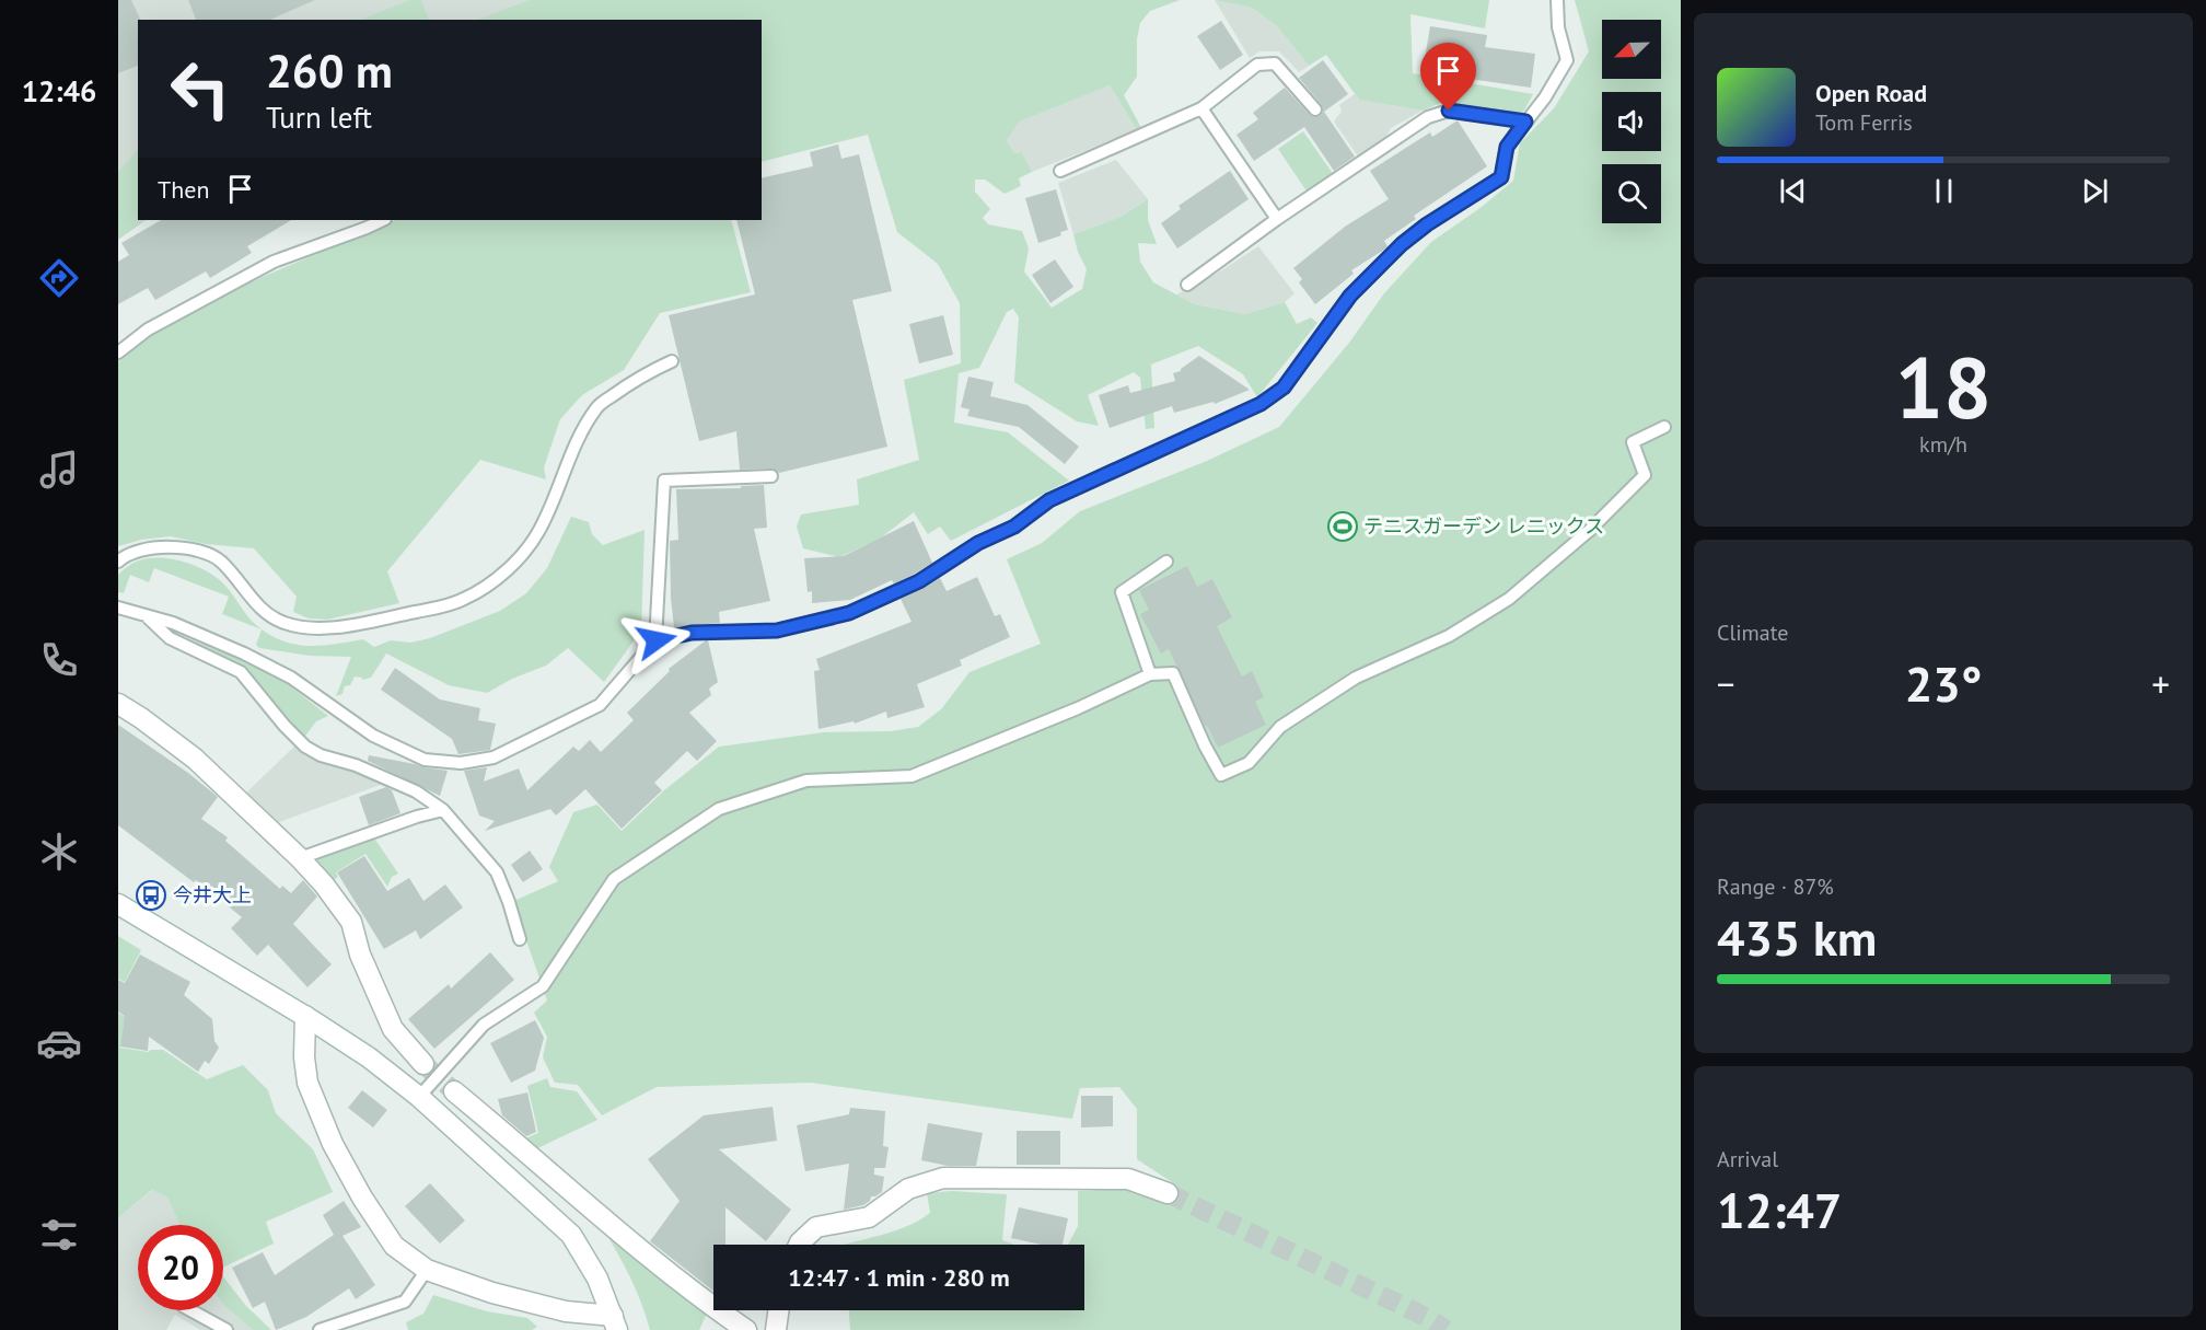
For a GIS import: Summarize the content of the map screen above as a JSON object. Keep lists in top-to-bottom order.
{
  "places": {
    "sports": ["テニスガーデン レニックス"],
    "bus stop": ["今井大上"]
  },
  "north": "bottom left",
  "page": {
    "tabs": "12:46",
    "turn": ["260 m", "Turn left"],
    "song": ["Open Road", "Tom Ferris"],
    "then": "Then",
    "tile": [
      ["18", "km/h"],
      "Climate",
      ["Range · 87%", "435 km"],
      ["Arrival", "12:47"]
    ],
    "heat": ["−", "23°", "+"],
    "limit": "20",
    "trip": "12:47 · 1 min · 280 m"
  }
}
